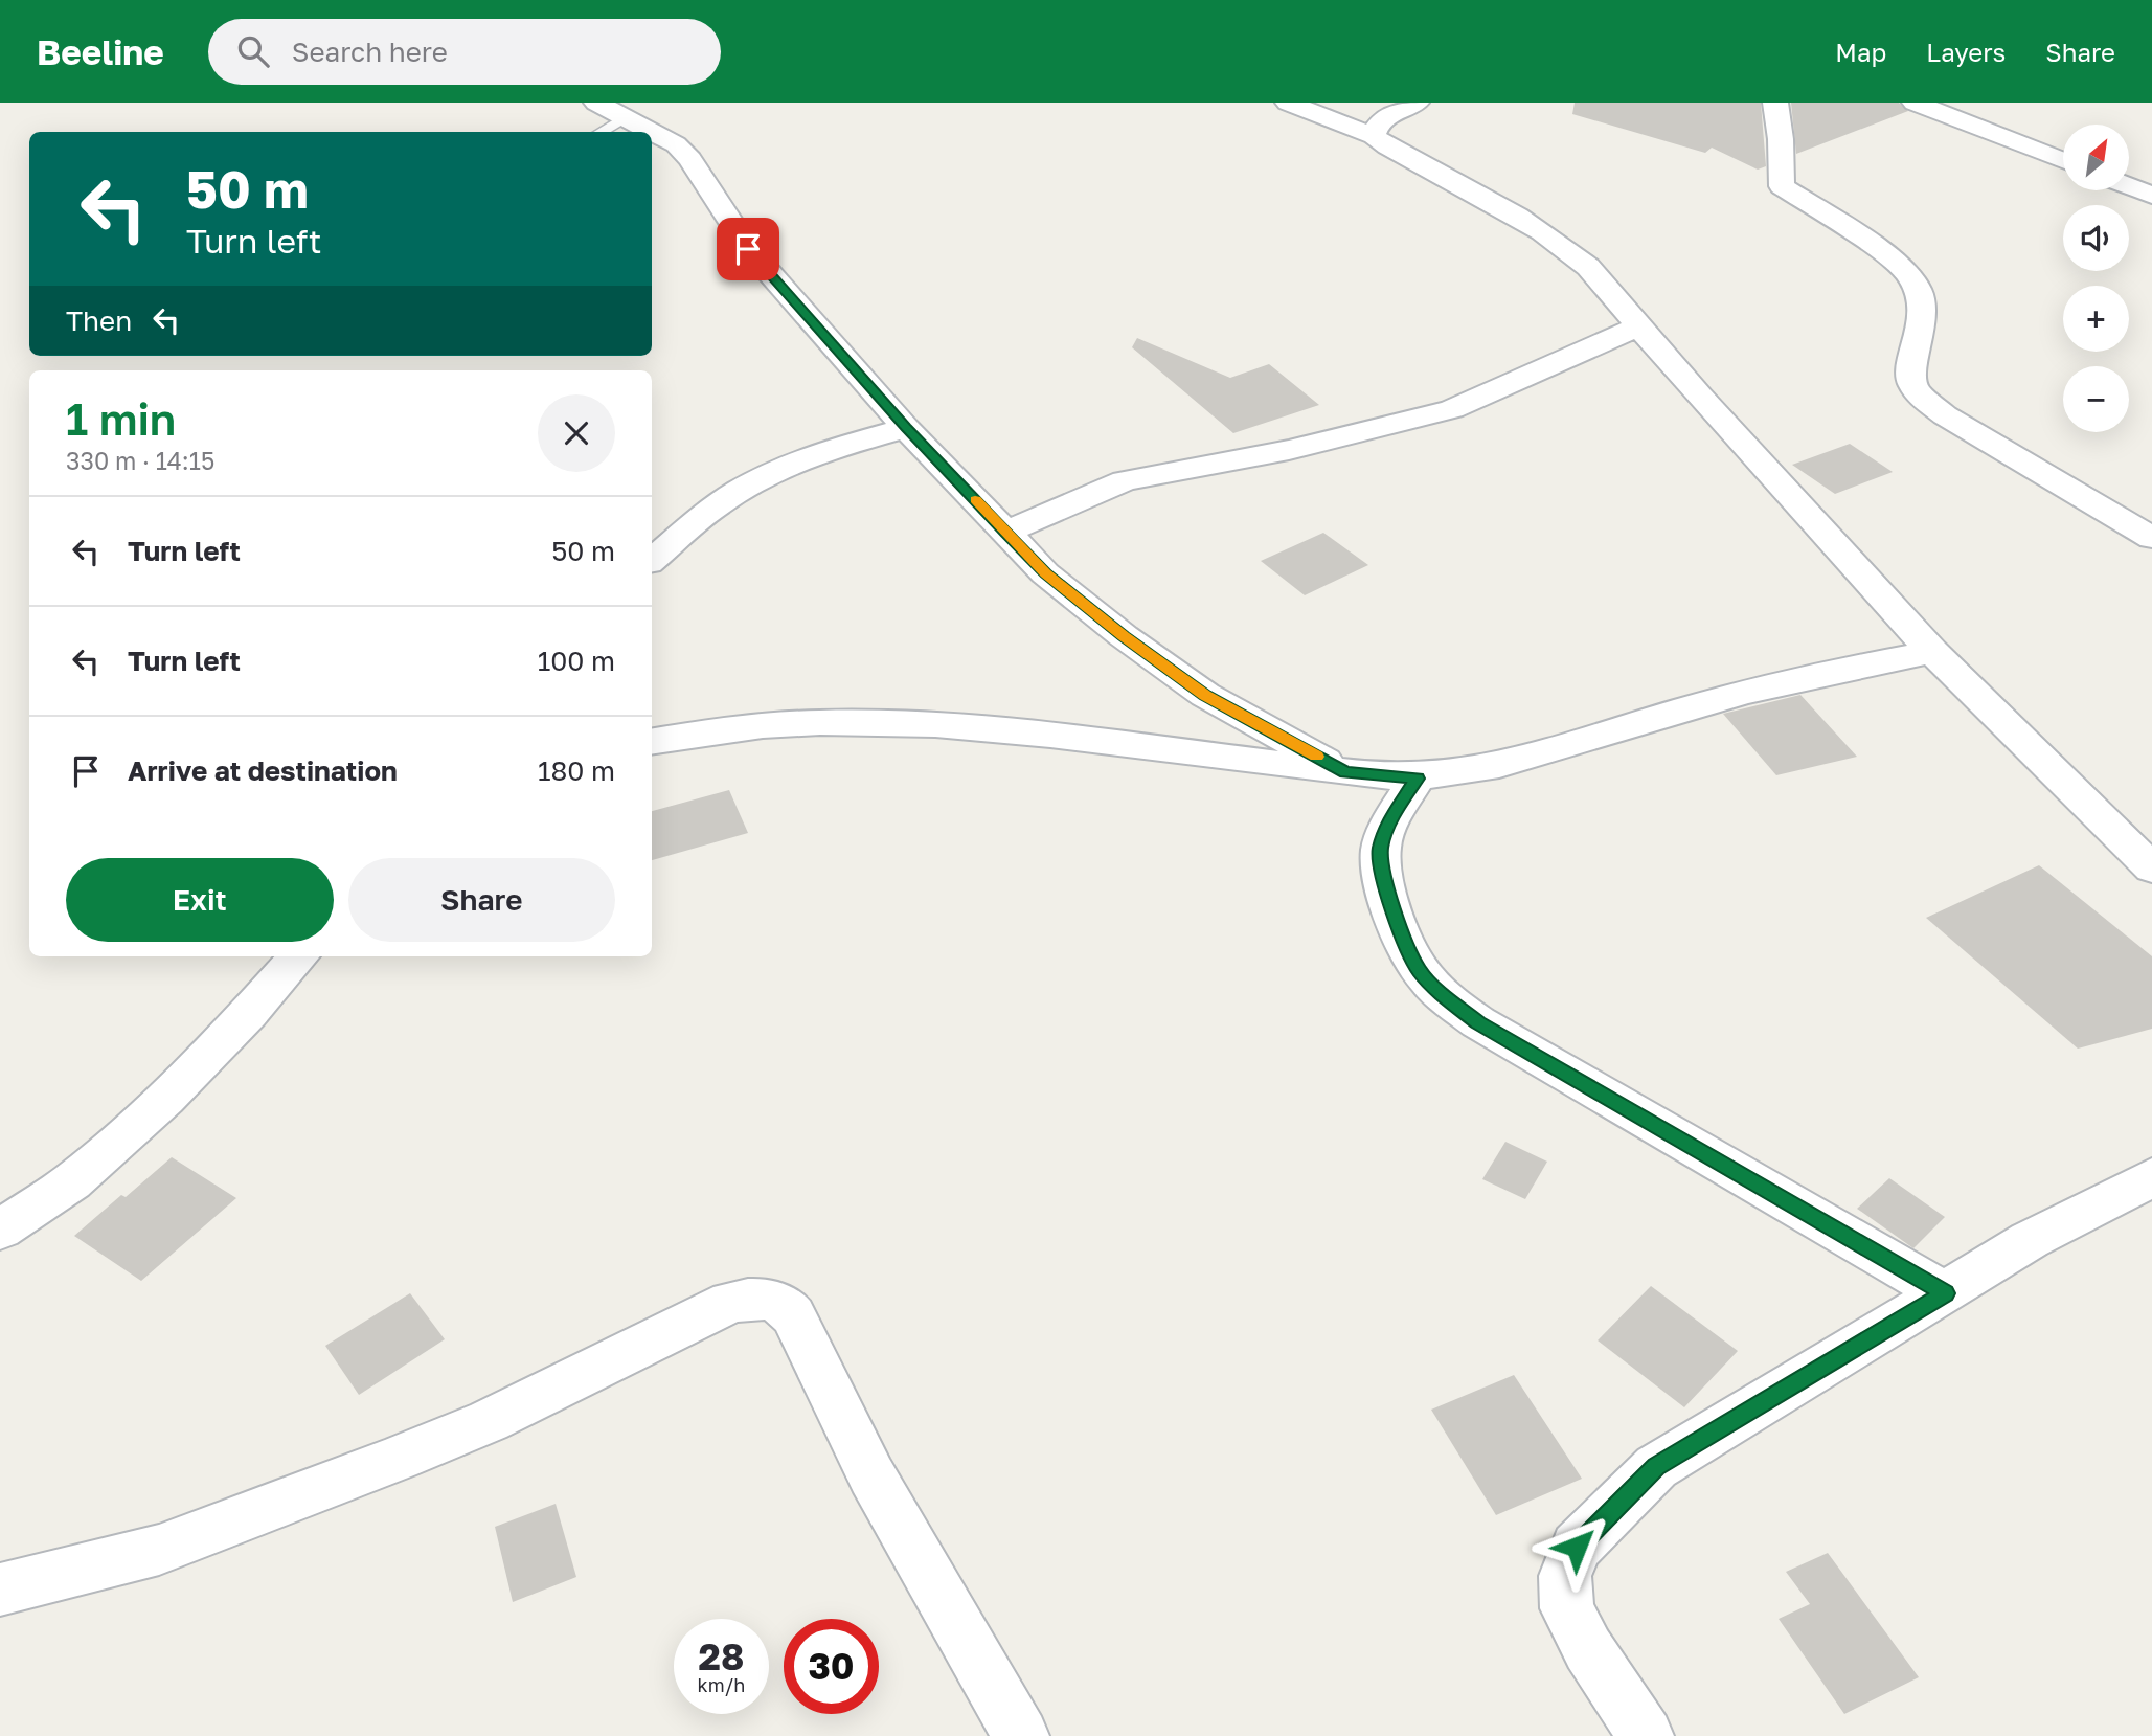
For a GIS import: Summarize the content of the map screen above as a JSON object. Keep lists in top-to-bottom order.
{
  "north": "top right",
  "page": {
    "header": "Beeline",
    "search": "Search here",
    "nav": ["Map", "Layers", "Share"],
    "map_buttons": ["+", "−"],
    "turn": ["50 m", "Turn left"],
    "then": "Then",
    "heading": ["1 min", "330 m · 14:15"],
    "list": [
      {
        "name": "Turn left",
        "value": "50 m"
      },
      {
        "name": "Turn left",
        "value": "100 m"
      },
      {
        "name": "Arrive at destination",
        "value": "180 m"
      }
    ],
    "buttons": ["Exit", "Share"],
    "speed": "28 km/h",
    "limit": "30"
  }
}
